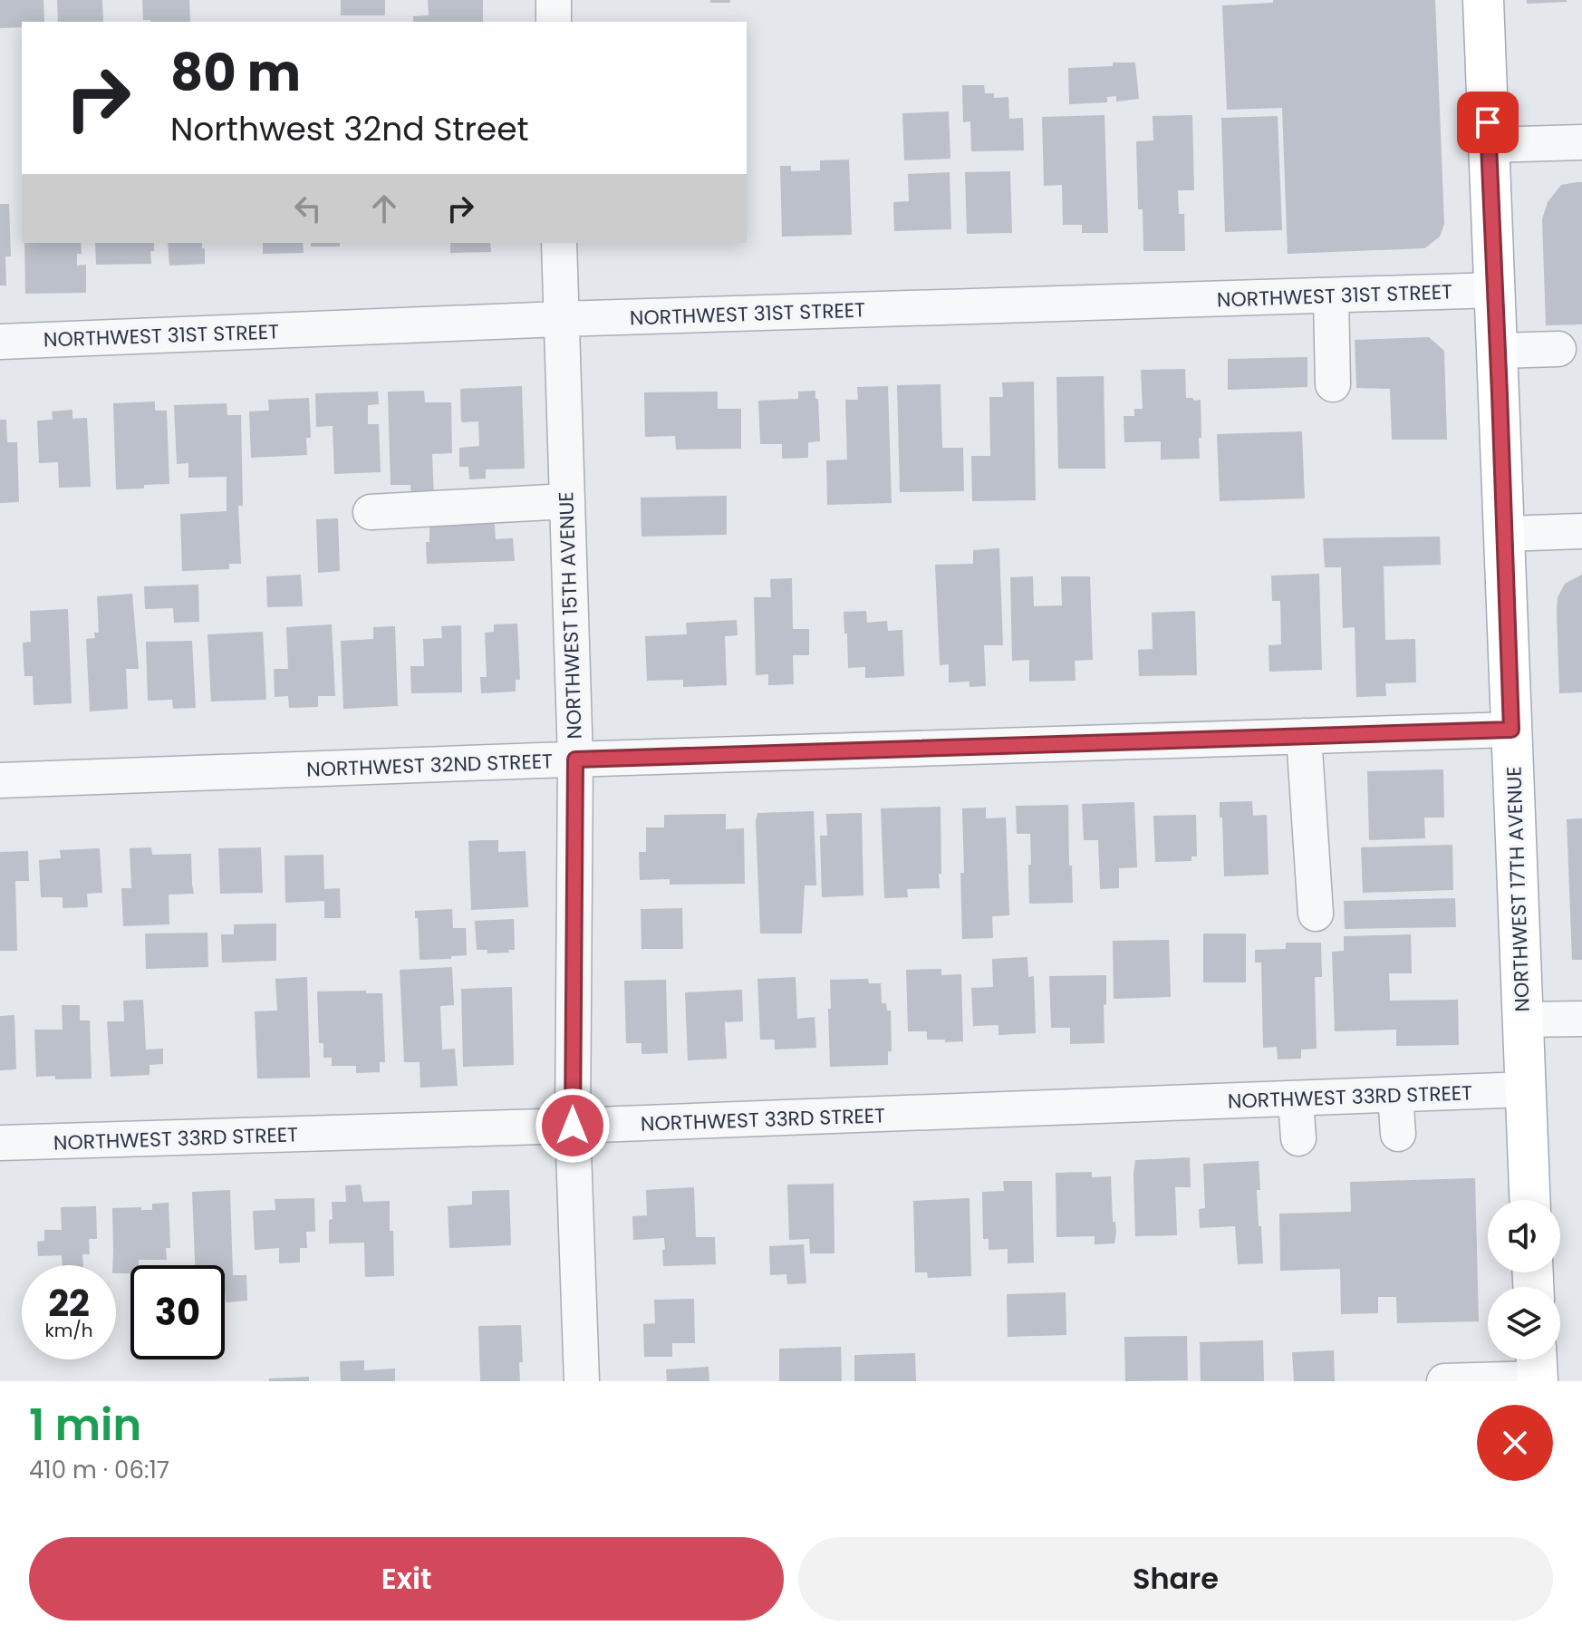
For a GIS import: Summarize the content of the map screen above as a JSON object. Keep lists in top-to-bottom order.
{
  "streets": {
    "main road": ["NORTHWEST 17TH AVENUE"],
    "street": [
      "NORTHWEST 31ST STREET",
      "NORTHWEST 15TH AVENUE",
      "NORTHWEST 32ND STREET",
      "NORTHWEST 33RD STREET"
    ]
  },
  "crossings": [
    ["NORTHWEST 31ST STREET", "NORTHWEST 15TH AVENUE"],
    ["NORTHWEST 31ST STREET", "NORTHWEST 17TH AVENUE"],
    ["NORTHWEST 15TH AVENUE", "NORTHWEST 32ND STREET"],
    ["NORTHWEST 15TH AVENUE", "NORTHWEST 33RD STREET"],
    ["NORTHWEST 32ND STREET", "NORTHWEST 17TH AVENUE"],
    ["NORTHWEST 17TH AVENUE", "NORTHWEST 33RD STREET"]
  ],
  "page": {
    "turn": ["80 m", "Northwest 32nd Street"],
    "speed": "22 km/h",
    "limit": "30",
    "heading": ["1 min", "410 m · 06:17"],
    "buttons": ["Exit", "Share"]
  }
}
